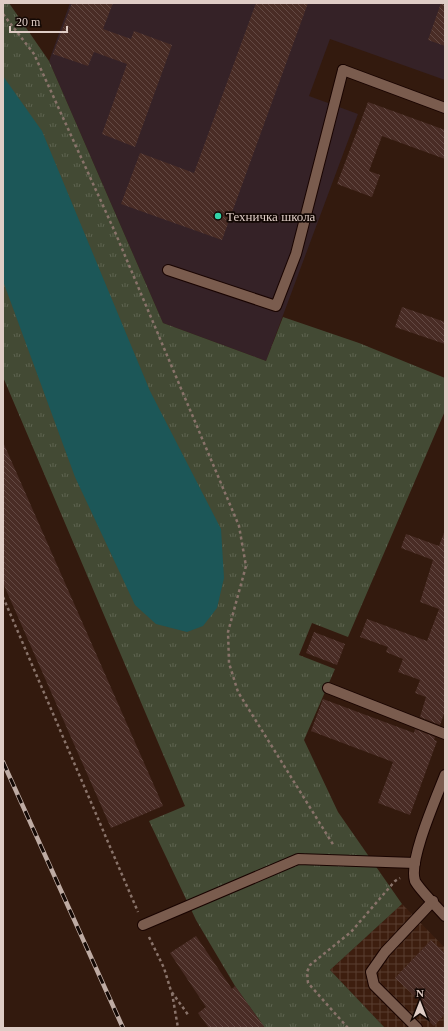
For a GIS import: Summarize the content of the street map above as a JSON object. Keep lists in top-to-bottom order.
{
  "places": ["Техничка школа"],
  "scale_bar": "20 m",
  "north": "top"
}
